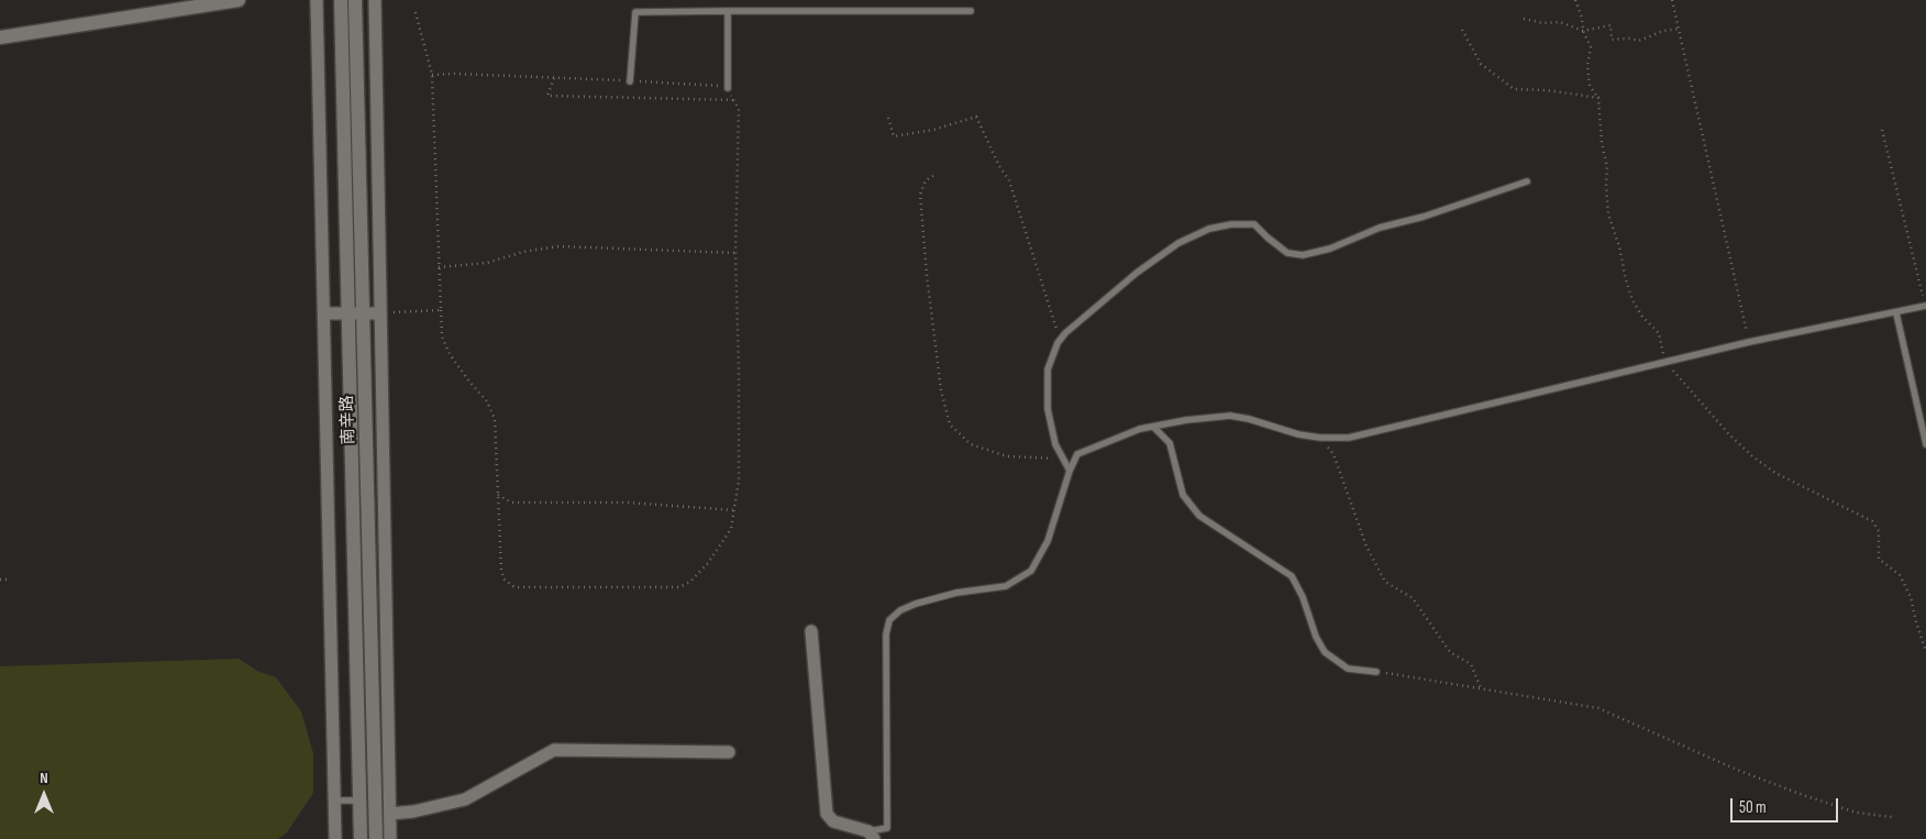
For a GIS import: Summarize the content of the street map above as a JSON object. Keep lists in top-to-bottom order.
{
  "streets": {
    "main road": ["南辛路"]
  },
  "scale_bar": "50 m",
  "north": "top"
}
